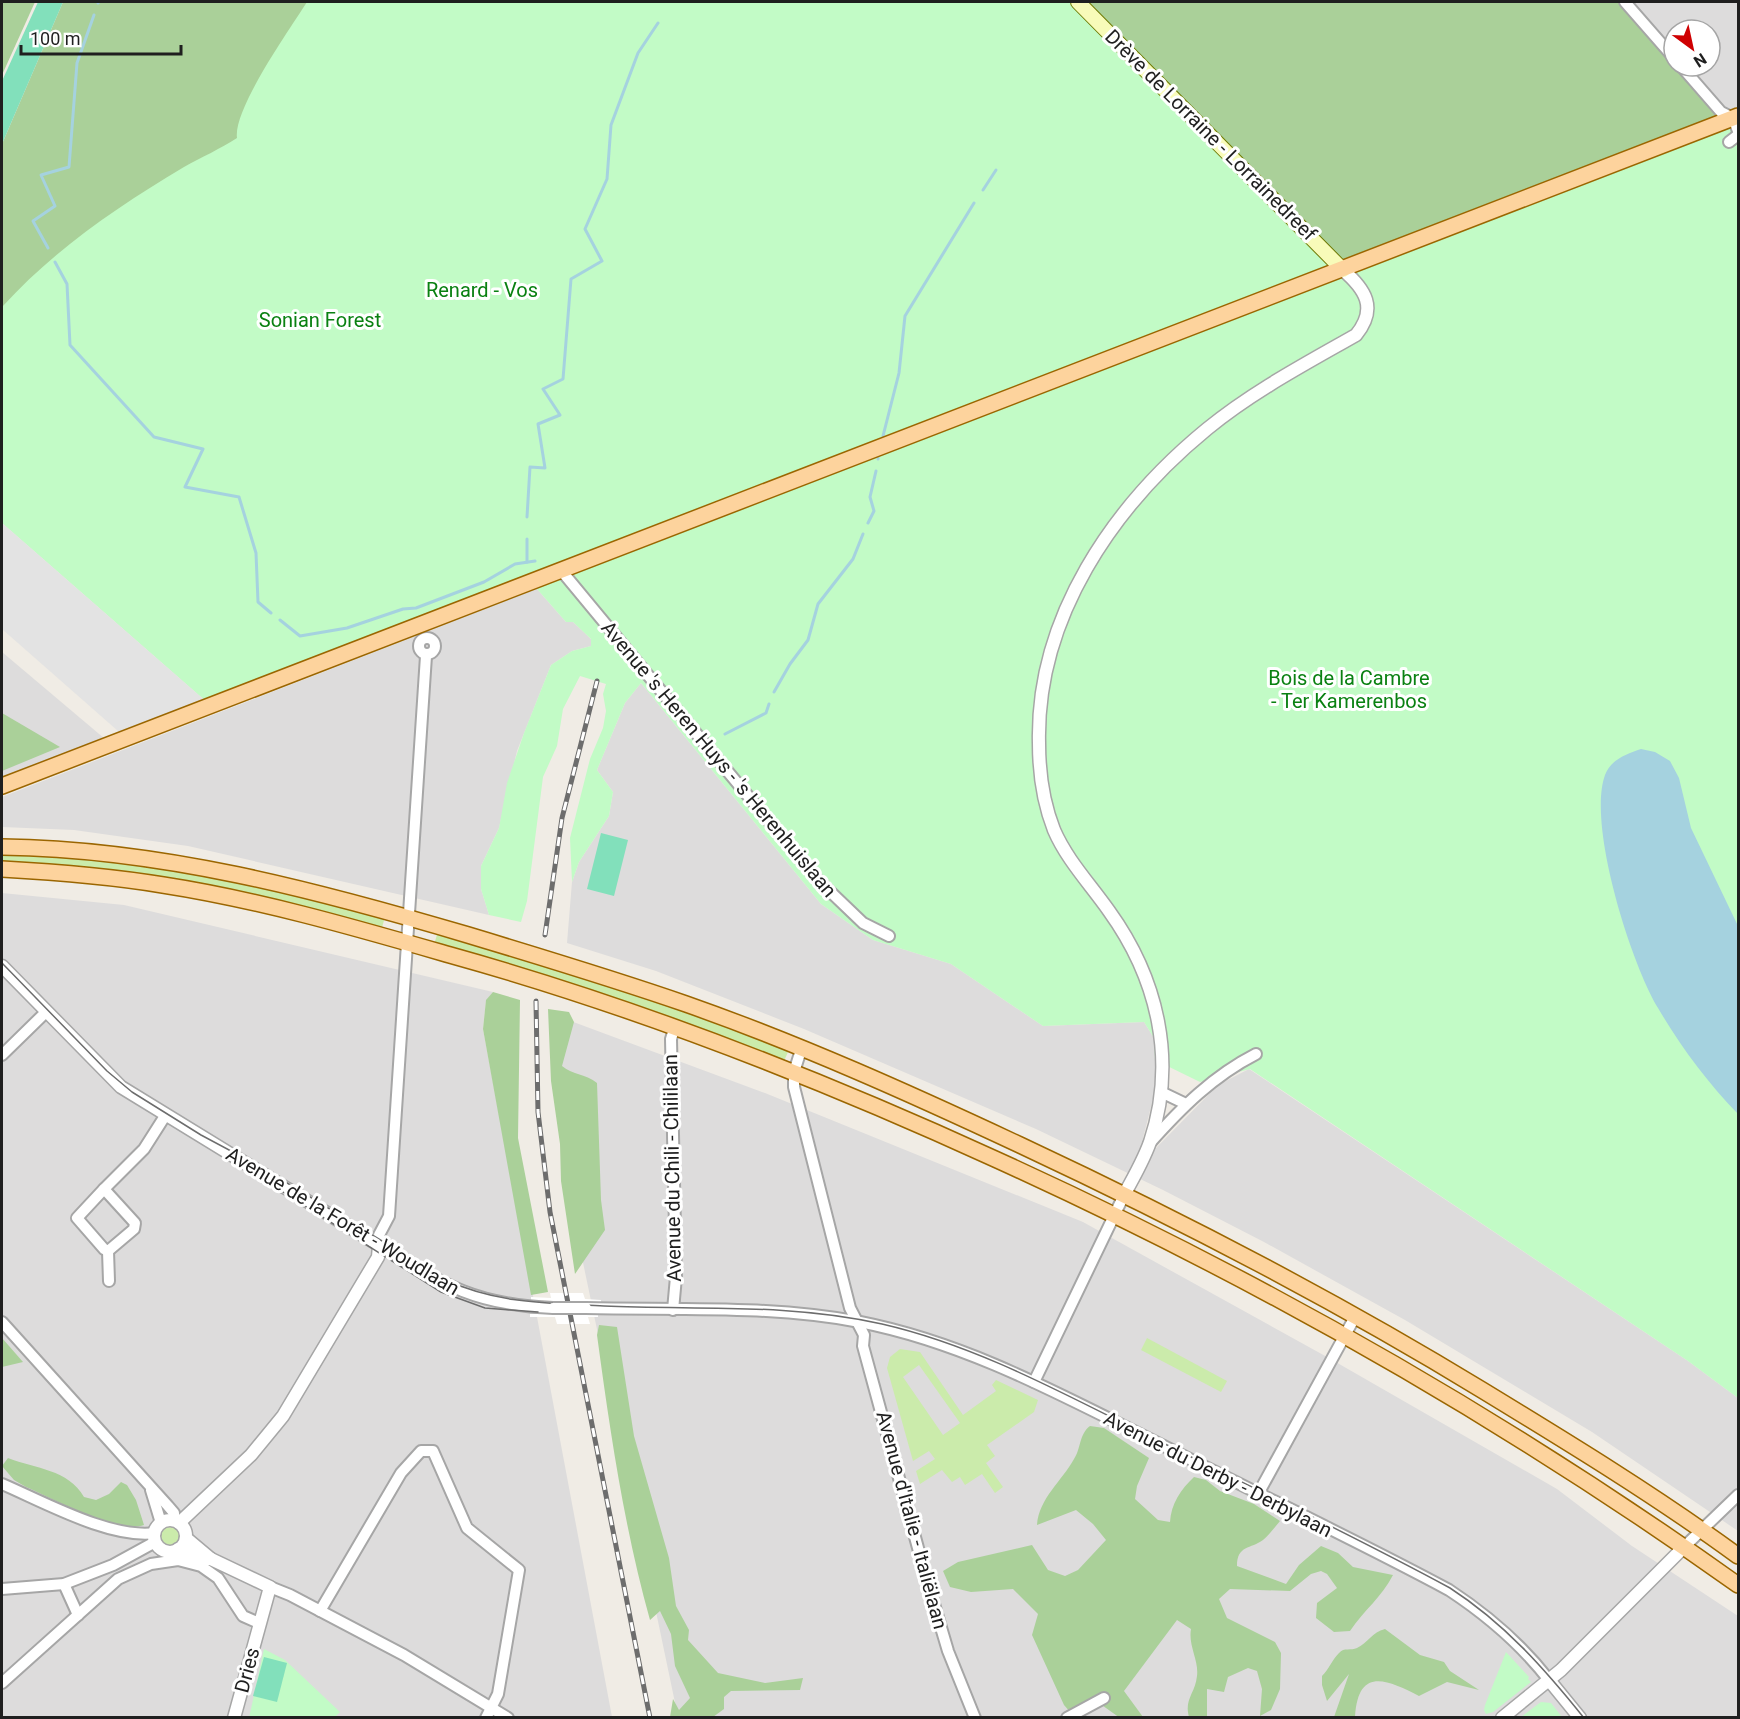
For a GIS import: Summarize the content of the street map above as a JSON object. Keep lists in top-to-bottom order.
{
  "streets": {
    "main road": ["Drève de Lorraine - Lorrainedreef"],
    "street": [
      "Avenue 's Heren Huys - 's Herenhuislaan",
      "Avenue du Chili - Chililaan",
      "Avenue de la Forêt - Woudlaan",
      "Avenue du Derby - Derbylaan",
      "Avenue d'Italie - Italiëlaan",
      "Dries"
    ]
  },
  "crossings": [
    ["Avenue du Chili - Chililaan", "Avenue de la Forêt - Woudlaan"],
    ["Avenue de la Forêt - Woudlaan", "Avenue du Derby - Derbylaan"],
    ["Avenue de la Forêt - Woudlaan", "Avenue d'Italie - Italiëlaan"],
    ["Avenue du Derby - Derbylaan", "Avenue d'Italie - Italiëlaan"]
  ],
  "parks": ["Renard - Vos", "Sonian Forest", "Bois de la Cambre - Ter Kamerenbos"],
  "scale_bar": "100 m",
  "north": "bottom right"
}
